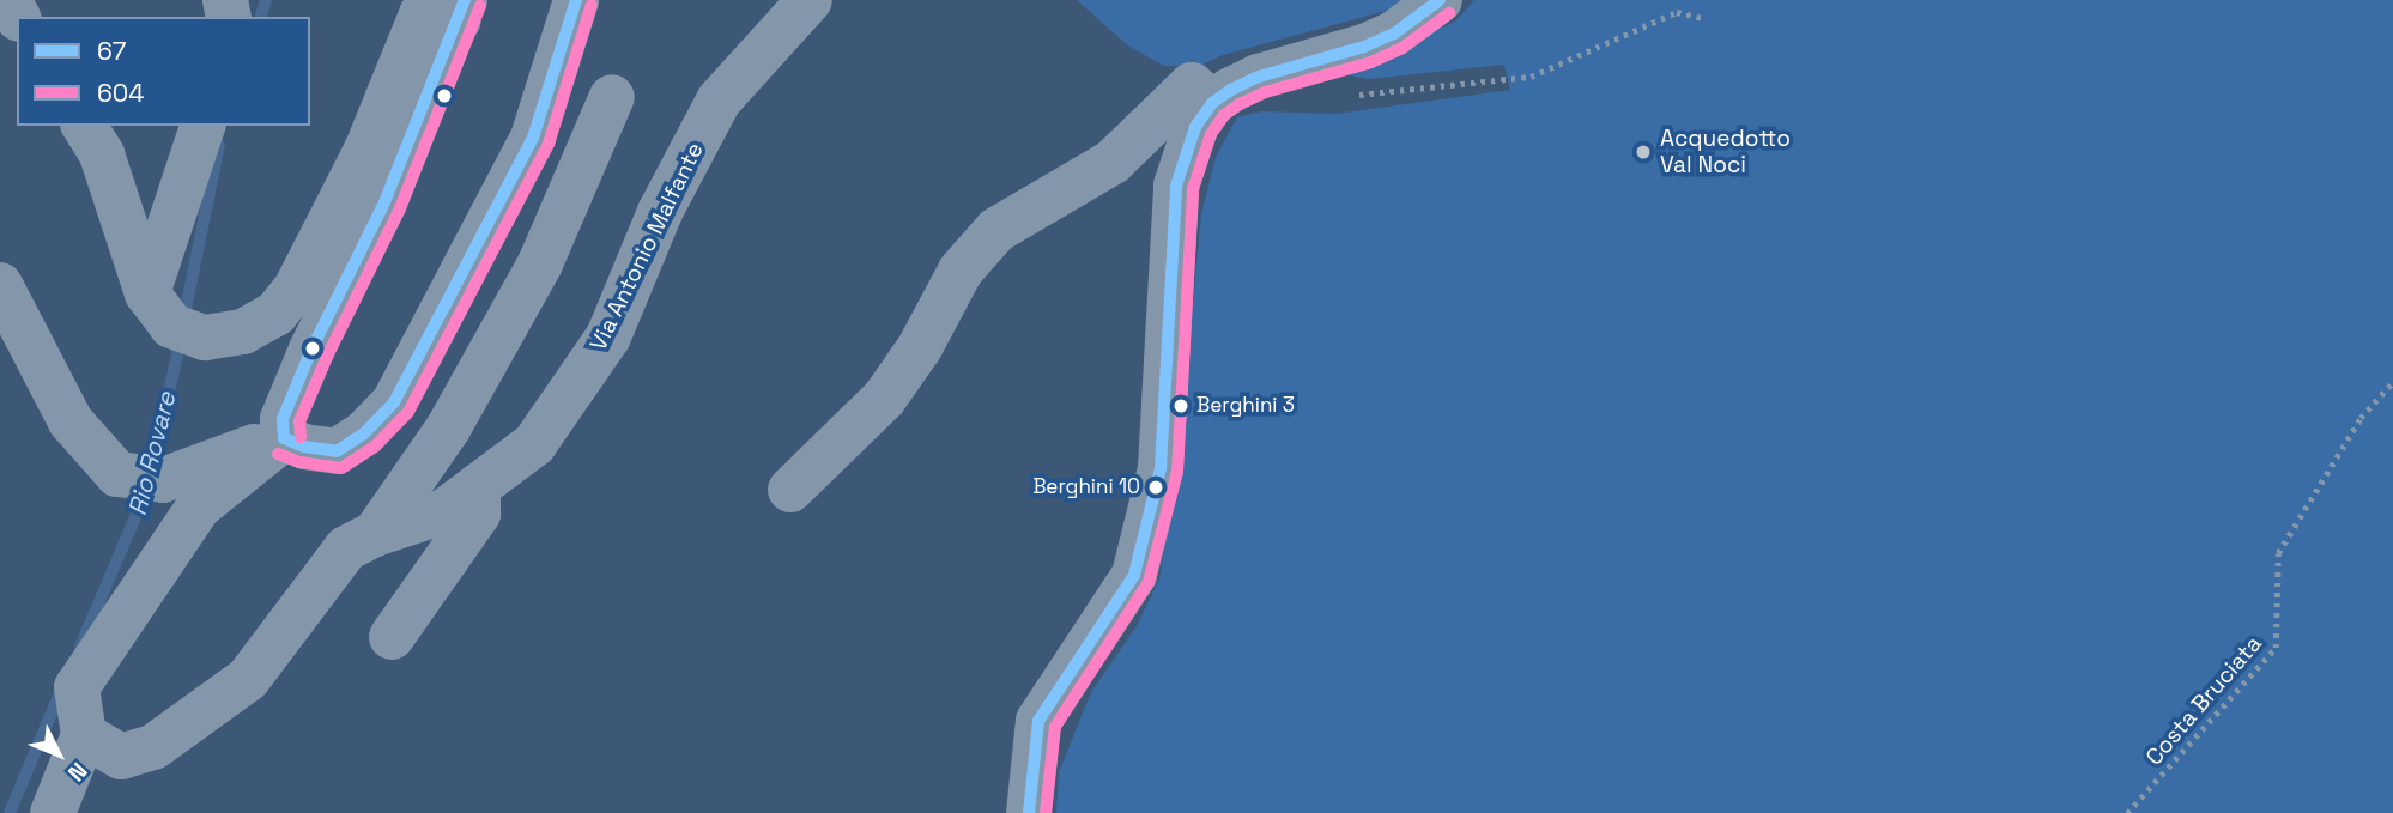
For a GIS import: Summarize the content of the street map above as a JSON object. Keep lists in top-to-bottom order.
{
  "streets": {
    "street": ["Via Antonio Malfante"],
    "path": ["Costa Bruciata"]
  },
  "water": ["Rio Rovare"],
  "places": ["Acquedotto Val Noci", "Berghini 3", "Berghini 10"],
  "lines": ["transit line 67", "transit line 604"],
  "legend": ["67", "604"],
  "north": "bottom right"
}
